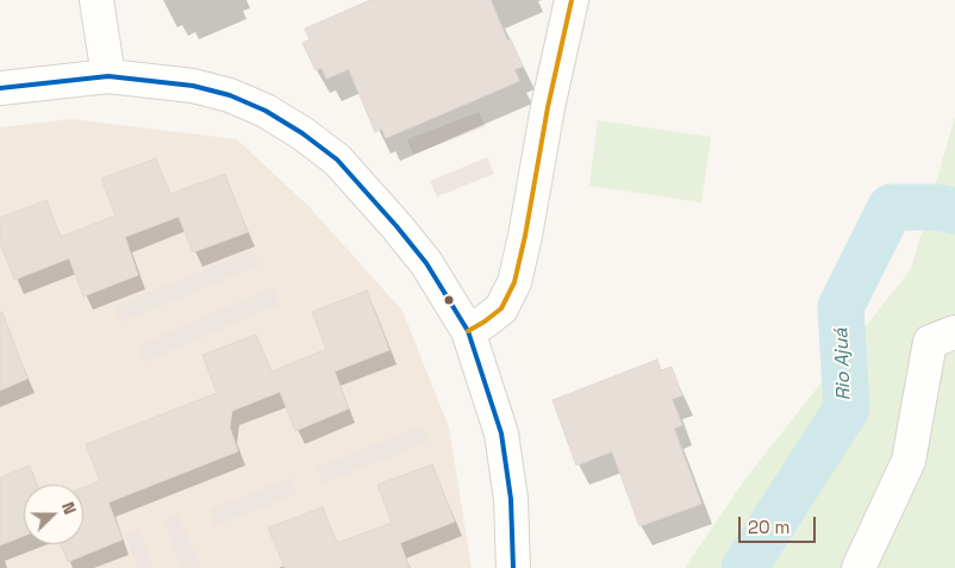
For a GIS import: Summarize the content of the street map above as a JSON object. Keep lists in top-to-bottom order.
{
  "water": ["Rio Ajuá"],
  "scale_bar": "20 m",
  "north": "right"
}
